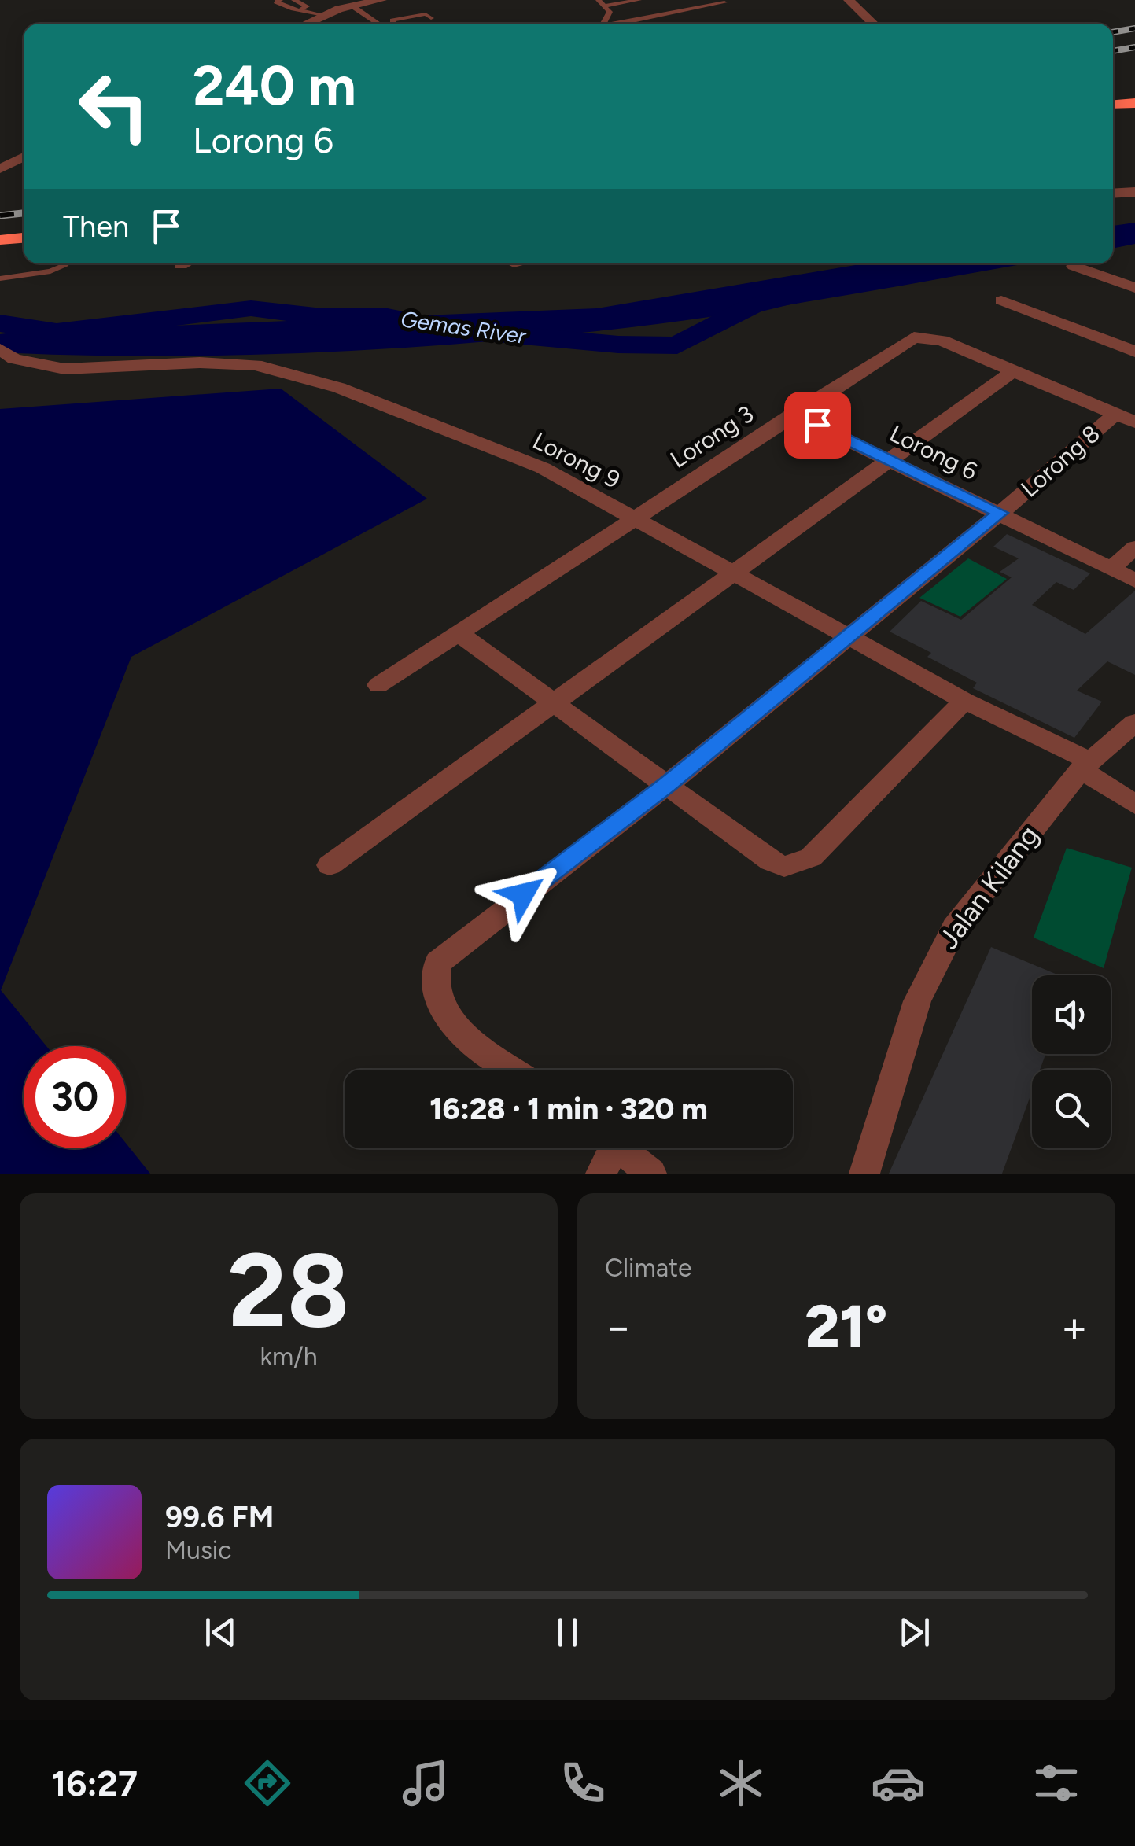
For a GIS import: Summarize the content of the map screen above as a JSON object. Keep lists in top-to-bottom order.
{
  "streets": {
    "street": [
      "Lorong 3",
      "Lorong 6",
      "Lorong 9",
      "Lorong 8",
      "Jalan Kilang"
    ]
  },
  "crossings": [
    ["Lorong 3", "Lorong 6"],
    ["Lorong 3", "Lorong 9"],
    ["Lorong 3", "Lorong 8"],
    ["Lorong 6", "Lorong 8"],
    ["Lorong 9", "Lorong 8"],
    ["Lorong 9", "Jalan Kilang"]
  ],
  "water": ["Gemas River"],
  "page": {
    "turn": ["240 m", "Lorong 6"],
    "then": "Then",
    "limit": "30",
    "trip": "16:28 · 1 min · 320 m",
    "tile": [
      ["28", "km/h"],
      "Climate"
    ],
    "heat": ["−", "21°", "+"],
    "song": ["99.6 FM", "Music"],
    "tabs": "16:27"
  }
}
